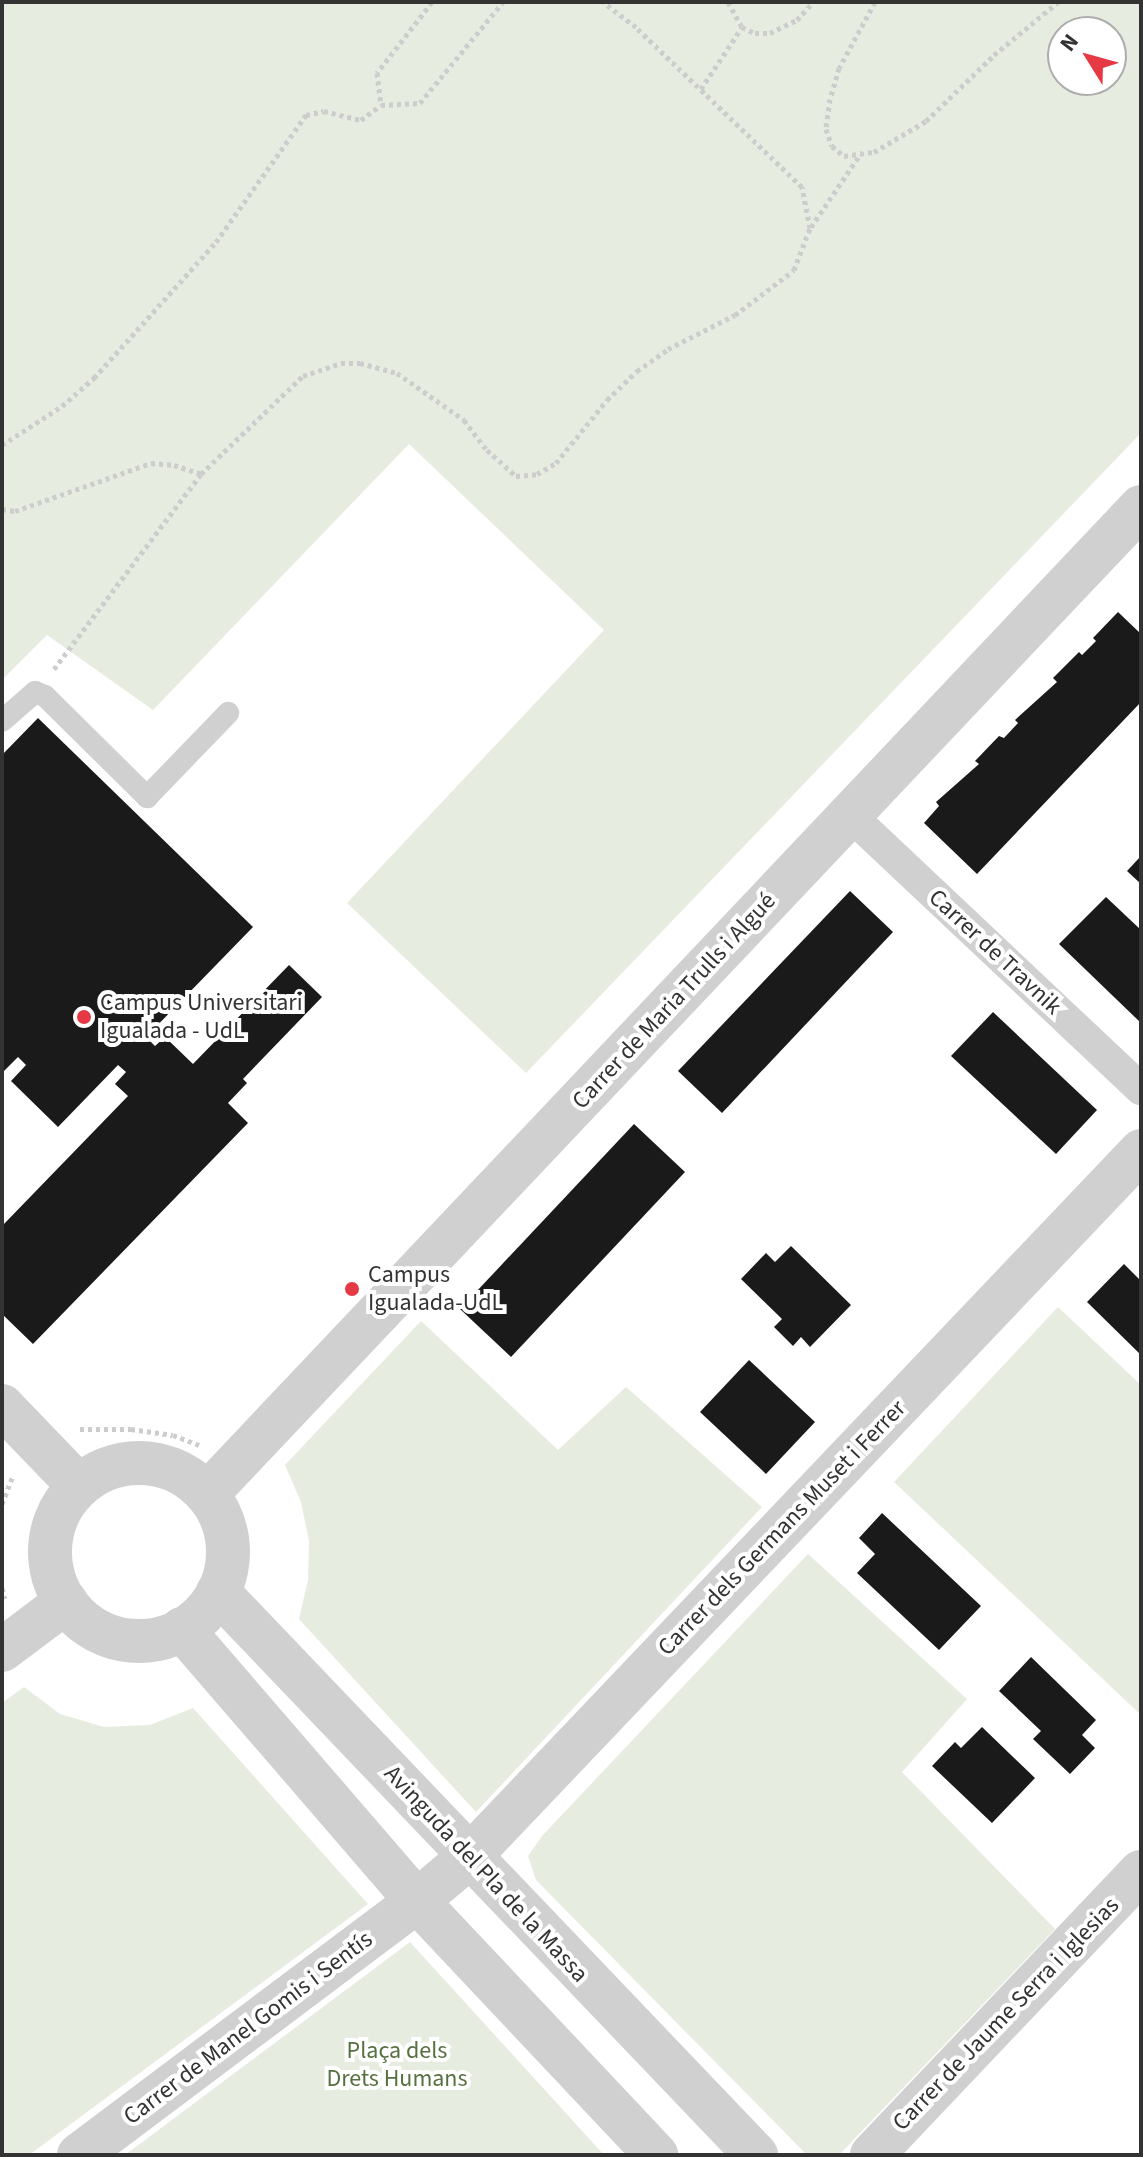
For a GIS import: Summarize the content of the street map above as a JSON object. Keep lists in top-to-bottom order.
{
  "streets": {
    "street": [
      "Carrer de Travnik",
      "Carrer de Maria Trulls i Algué",
      "Carrer dels Germans Muset i Ferrer",
      "Avinguda del Pla de la Massa",
      "Carrer de Jaume Serra i Iglesias",
      "Carrer de Manel Gomis i Sentís"
    ]
  },
  "crossings": [
    ["Carrer de Travnik", "Carrer de Maria Trulls i Algué"],
    ["Carrer de Maria Trulls i Algué", "Avinguda del Pla de la Massa"],
    ["Carrer dels Germans Muset i Ferrer", "Avinguda del Pla de la Massa"],
    ["Carrer dels Germans Muset i Ferrer", "Carrer de Manel Gomis i Sentís"]
  ],
  "parks": ["Plaça dels Drets Humans"],
  "places": ["Campus Universitari Igualada - UdL", "Campus Igualada-UdL"],
  "north": "top left"
}
